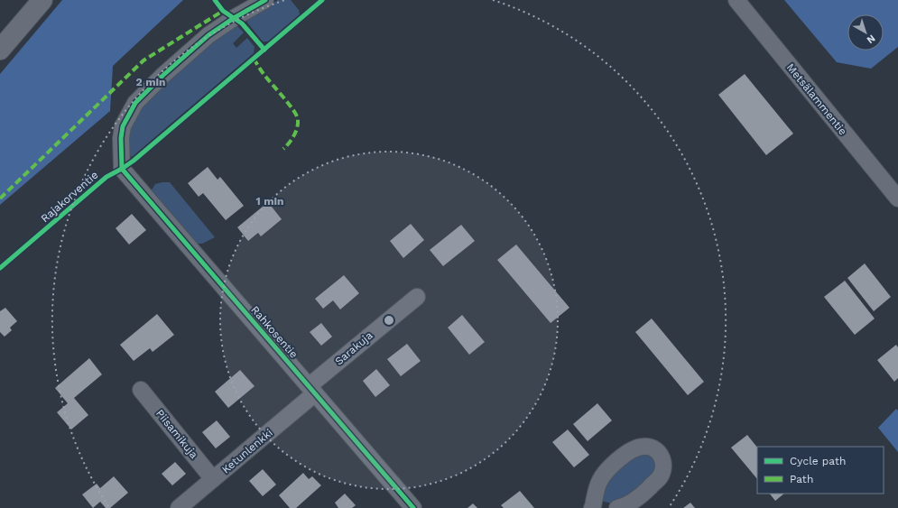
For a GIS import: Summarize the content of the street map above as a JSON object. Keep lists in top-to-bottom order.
{
  "streets": {
    "street": [
      "Metsälammentie",
      "Rahkosentie",
      "Sarakuja",
      "Piisamikuja",
      "Ketunlenkki"
    ],
    "cycle path": ["Rajakorventie"]
  },
  "crossings": [
    ["Rahkosentie", "Sarakuja"],
    ["Rahkosentie", "Ketunlenkki"],
    ["Sarakuja", "Ketunlenkki"],
    ["Piisamikuja", "Ketunlenkki"]
  ],
  "legend": ["Cycle path", "Path"],
  "north": "bottom right",
  "rings": ["2 min", "1 min"]
}
